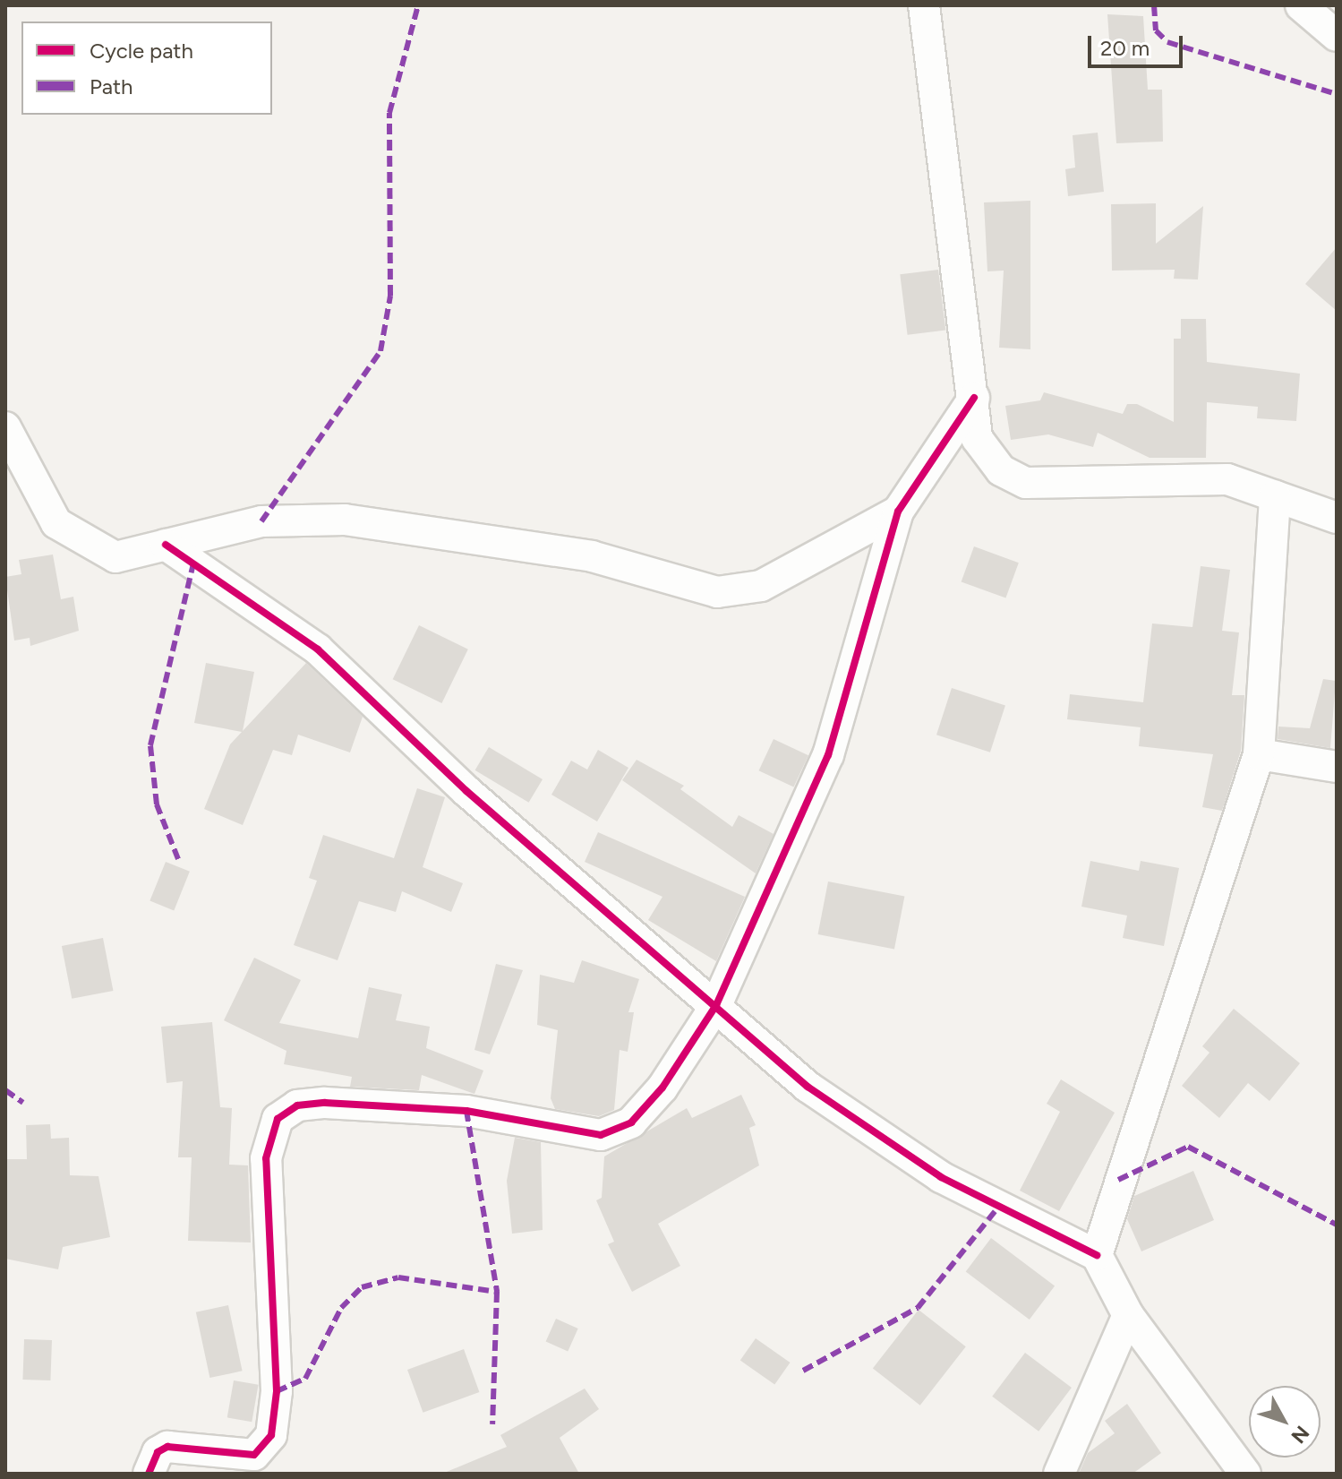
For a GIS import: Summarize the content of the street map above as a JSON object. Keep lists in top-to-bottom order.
{
  "legend": ["Cycle path", "Path"],
  "scale_bar": "20 m",
  "north": "bottom right"
}
